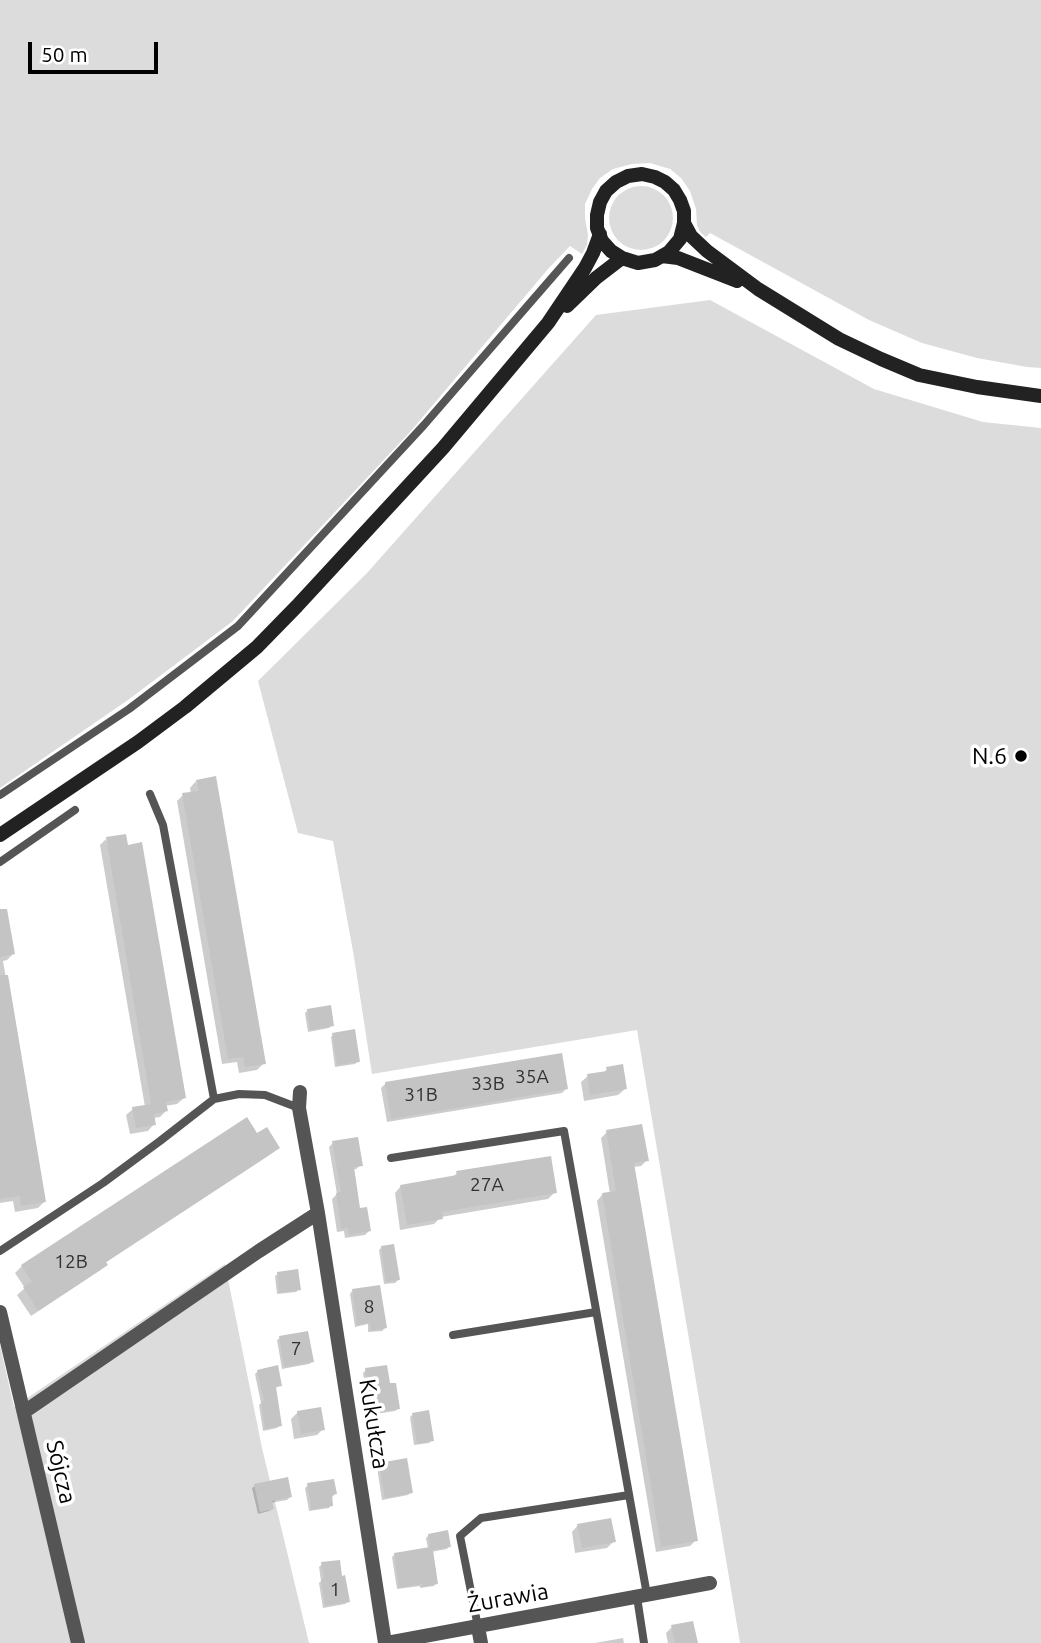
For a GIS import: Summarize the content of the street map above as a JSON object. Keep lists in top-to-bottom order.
{
  "streets": {
    "street": ["Kukułcza", "Sójcza", "Żurawia"]
  },
  "crossings": [
    ["Kukułcza", "Żurawia"]
  ],
  "places": ["N.6"],
  "house_numbers": [
    "35A",
    "33B",
    "31B",
    "27A",
    "12B",
    "8",
    "7",
    "1"
  ],
  "scale_bar": "50 m"
}
